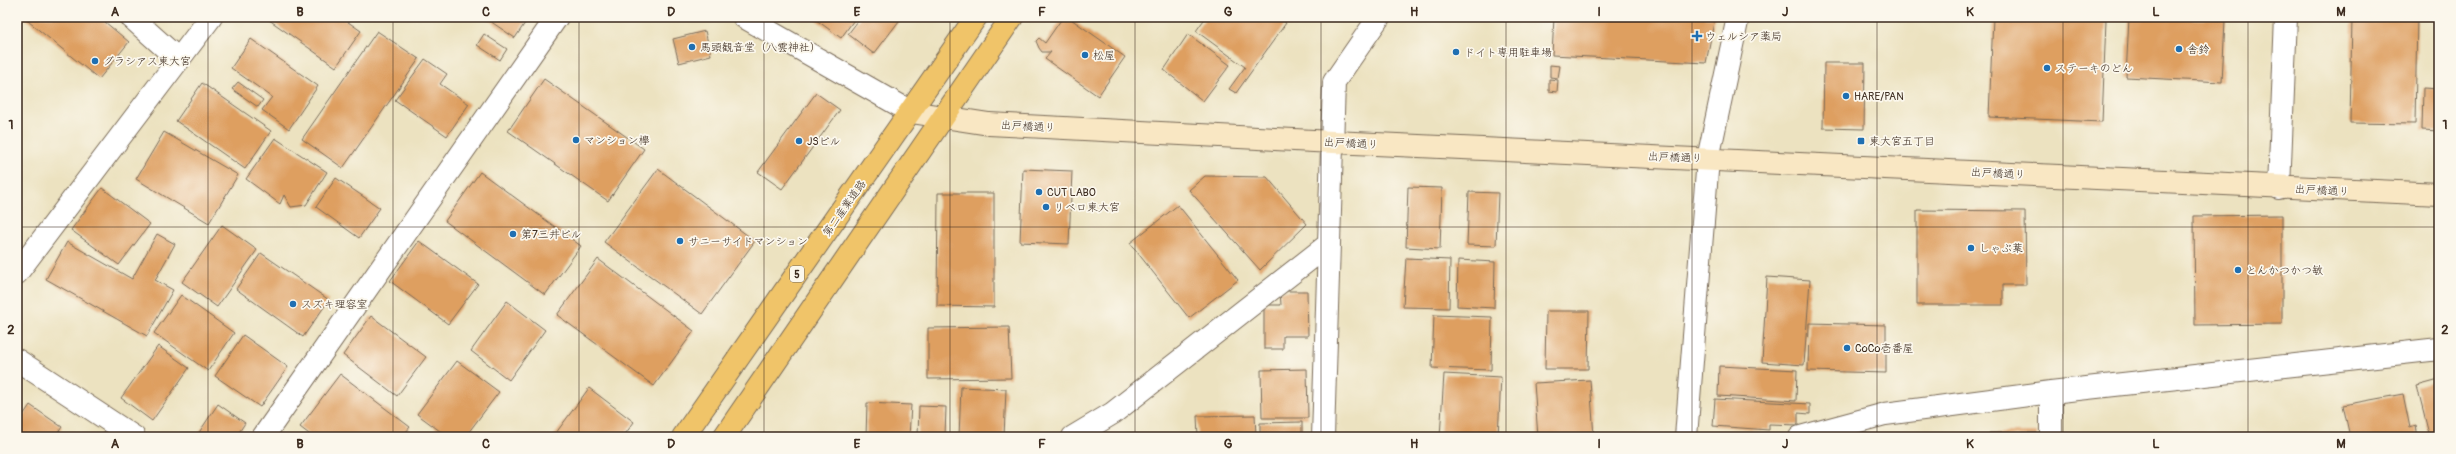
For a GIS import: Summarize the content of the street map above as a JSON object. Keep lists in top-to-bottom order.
{
  "streets": {
    "main road": ["第二産業道路", "5"],
    "street": ["出戸橋通り"]
  },
  "crossings": [
    ["出戸橋通り", "第二産業道路"]
  ],
  "places": {
    "health": ["ウェルシア薬局"],
    "other": [
      "馬頭観音堂（八雲神社）",
      "舎鈴",
      "ドイト専用駐車場",
      "松屋",
      "グラシアス東大宮",
      "ステーキのどん",
      "HARE/PAN",
      "マンション欅",
      "JSビル",
      "CUT LABO",
      "リベロ東大宮",
      "第7三井ビル",
      "サニーサイドマンション",
      "しゃぶ葉",
      "とんかつかつ敏",
      "スズキ理容室",
      "CoCo壱番屋"
    ],
    "transit": ["東大宮五丁目"]
  },
  "grid": {
    "columns": [
      "A",
      "B",
      "C",
      "D",
      "E",
      "F",
      "G",
      "H",
      "I",
      "J",
      "K",
      "L",
      "M"
    ],
    "rows": ["1", "2"]
  }
}
